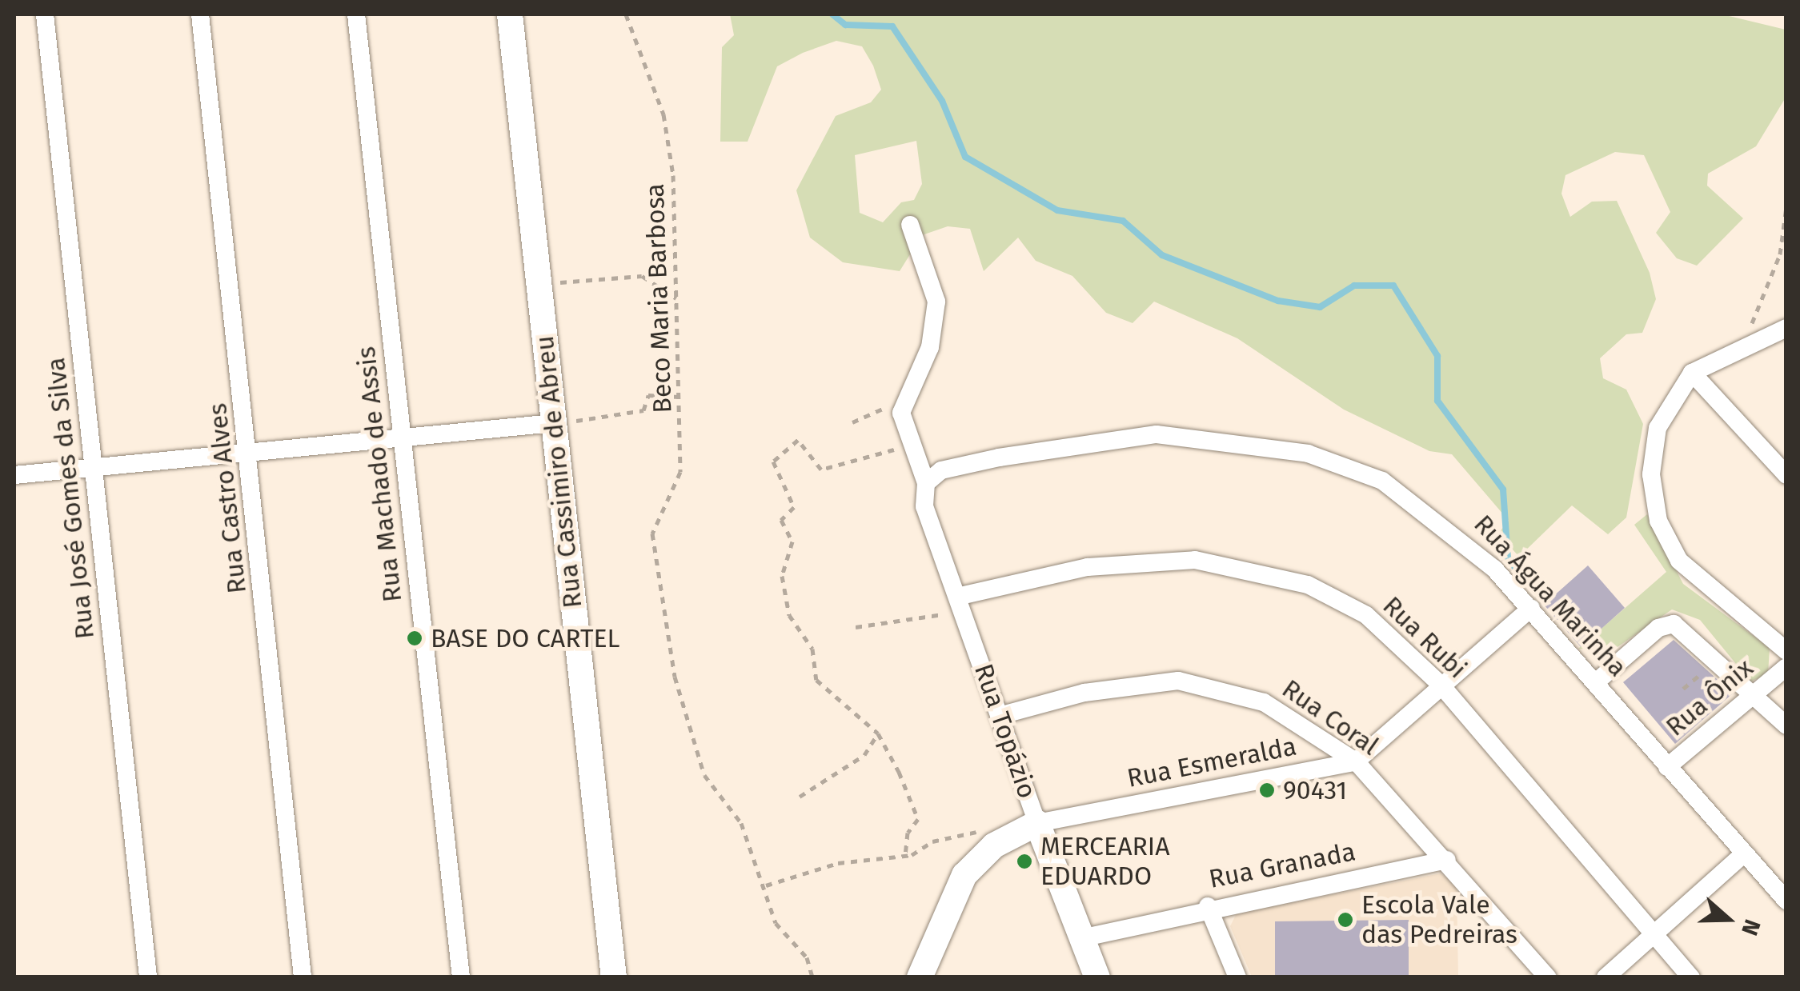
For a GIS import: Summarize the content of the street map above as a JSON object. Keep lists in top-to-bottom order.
{
  "streets": {
    "street": [
      "Rua Cassimiro de Abreu",
      "Rua Machado de Assis",
      "Rua José Gomes da Silva",
      "Rua Castro Alves",
      "Rua Água Marinha",
      "Rua Rubi",
      "Rua Ônix",
      "Rua Coral",
      "Rua Topázio",
      "Rua Esmeralda",
      "Rua Granada"
    ],
    "path": ["Beco Maria Barbosa"]
  },
  "crossings": [
    ["Rua Água Marinha", "Rua Ônix"],
    ["Rua Água Marinha", "Rua Topázio"],
    ["Rua Rubi", "Rua Topázio"],
    ["Rua Coral", "Rua Topázio"],
    ["Rua Coral", "Rua Esmeralda"],
    ["Rua Coral", "Rua Granada"],
    ["Rua Topázio", "Rua Esmeralda"],
    ["Rua Topázio", "Rua Granada"]
  ],
  "places": [
    "BASE DO CARTEL",
    "90431",
    "MERCEARIA EDUARDO",
    "Escola Vale das Pedreiras"
  ],
  "north": "right"
}
